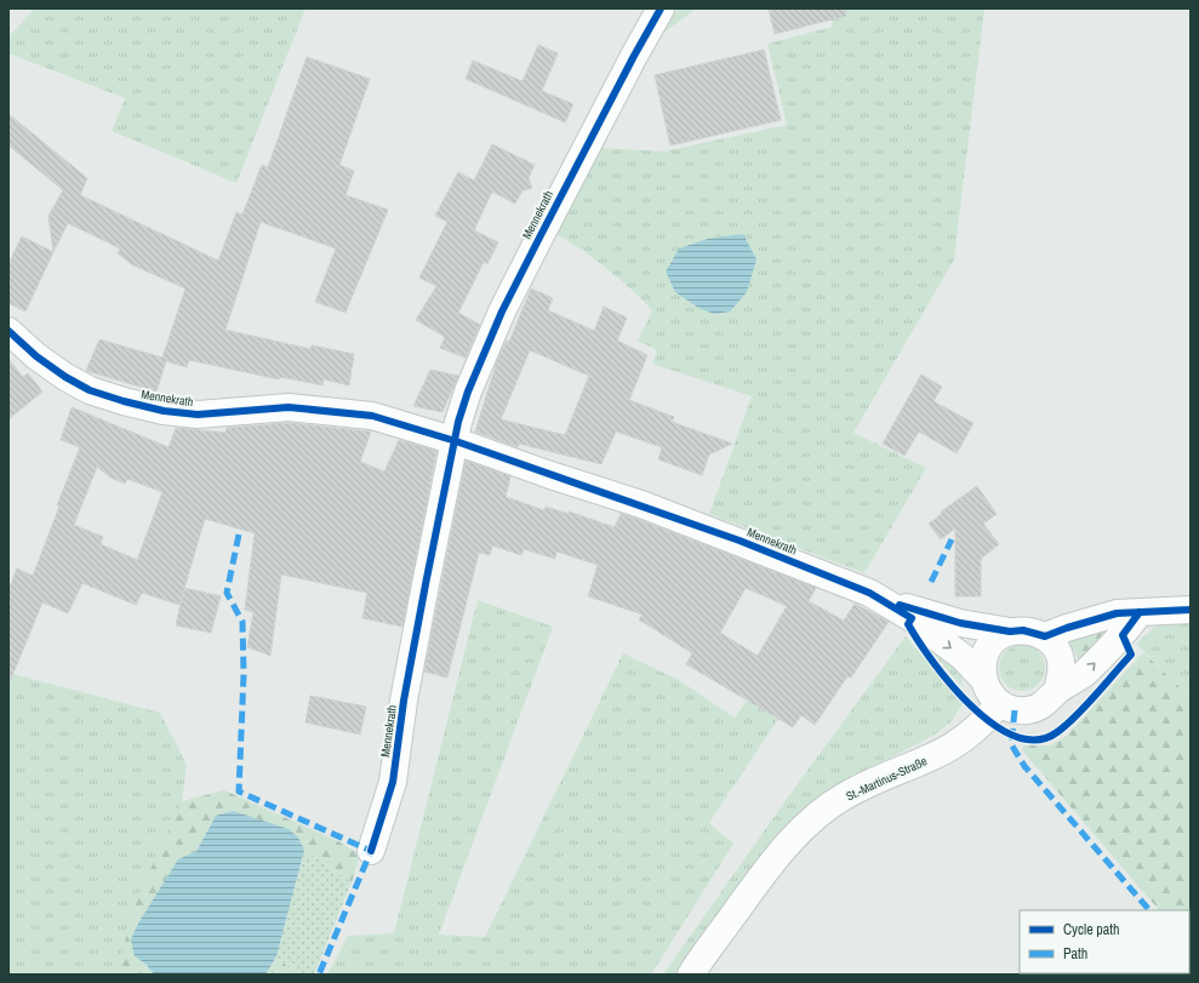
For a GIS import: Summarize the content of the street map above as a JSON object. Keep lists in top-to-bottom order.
{
  "streets": {
    "street": ["Mennekrath", "St.-Martinus-Straße"]
  },
  "crossings": [
    ["Mennekrath", "St.-Martinus-Straße"]
  ],
  "legend": ["Cycle path", "Path"]
}
